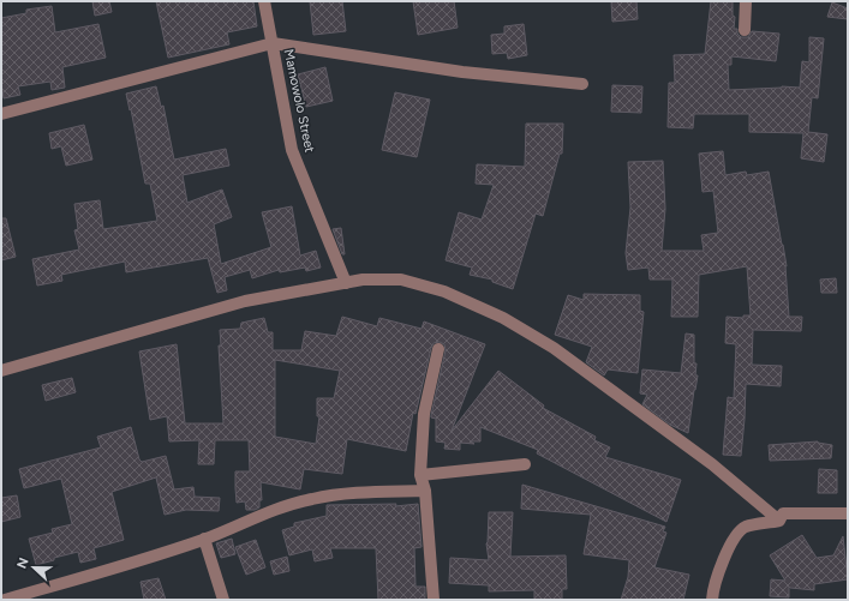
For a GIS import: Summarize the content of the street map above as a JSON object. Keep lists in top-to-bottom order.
{
  "streets": {
    "street": ["Mamowolo Street"]
  },
  "north": "left"
}
